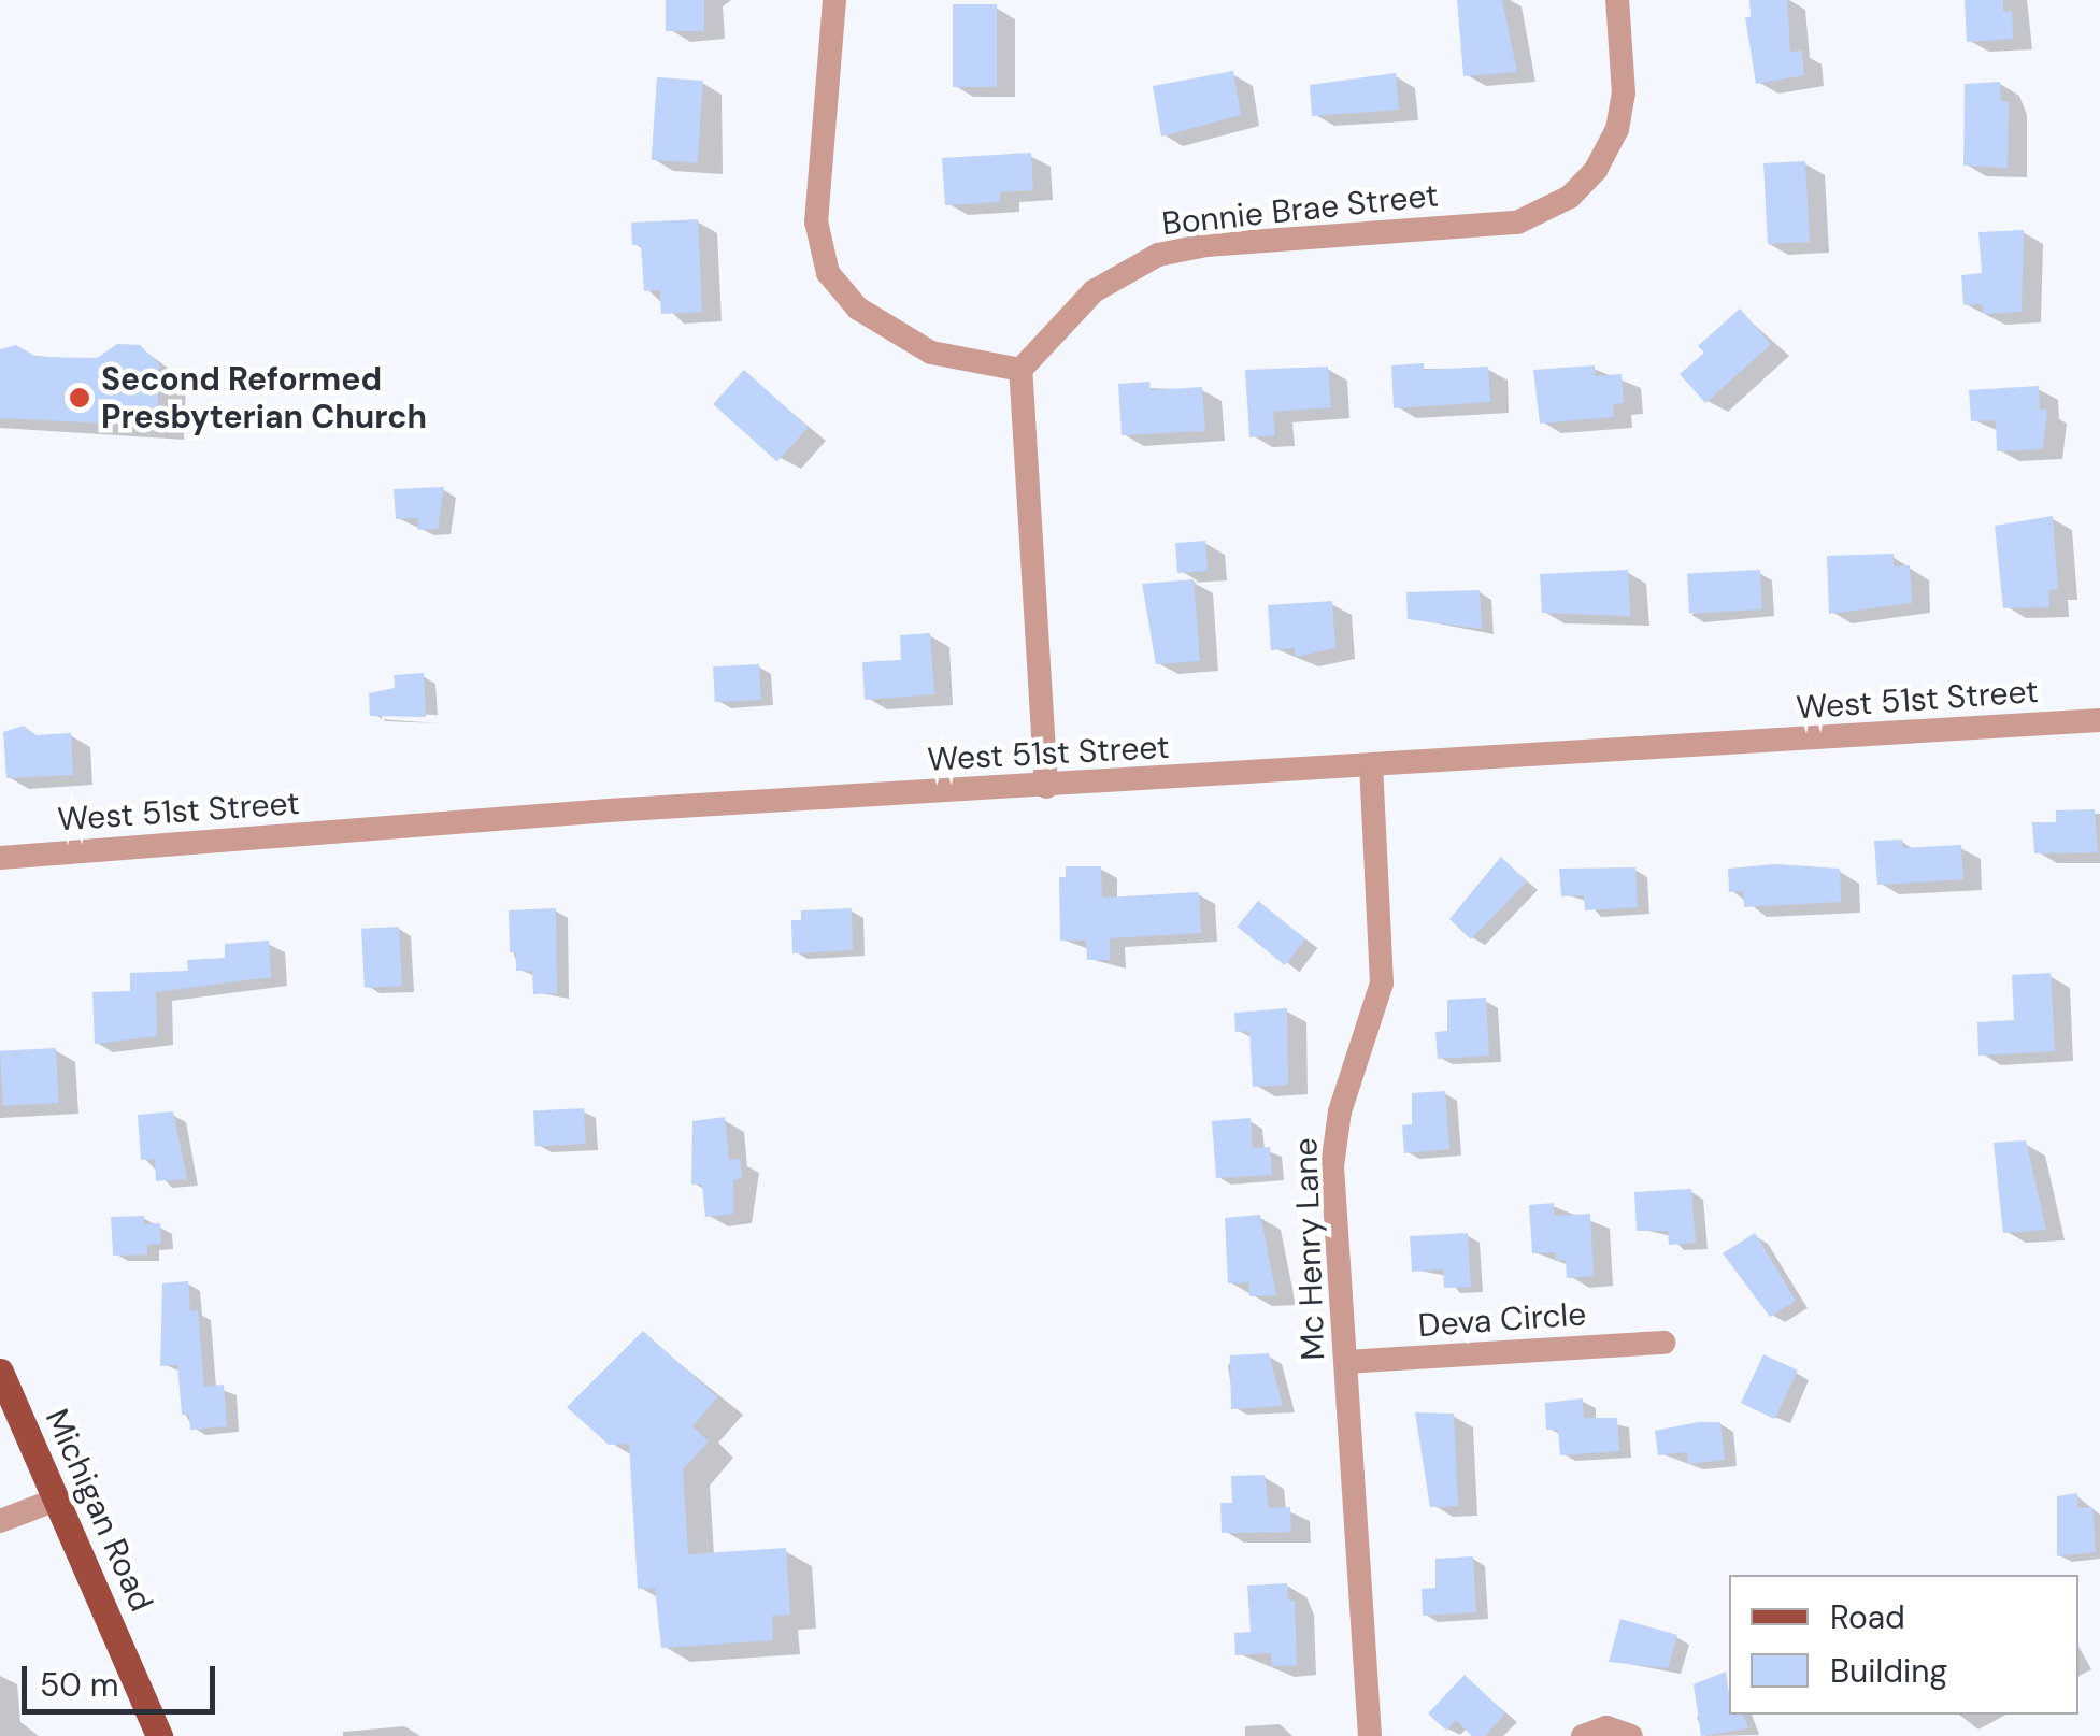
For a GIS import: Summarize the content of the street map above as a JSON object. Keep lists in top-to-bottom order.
{
  "streets": {
    "main road": ["Michigan Road"],
    "street": [
      "Bonnie Brae Street",
      "West 51st Street",
      "Mc Henry Lane",
      "Deva Circle"
    ]
  },
  "crossings": [
    ["West 51st Street", "Mc Henry Lane"],
    ["Mc Henry Lane", "Deva Circle"]
  ],
  "places": ["Second Reformed Presbyterian Church"],
  "legend": ["Road", "Building"],
  "scale_bar": "50 m"
}
